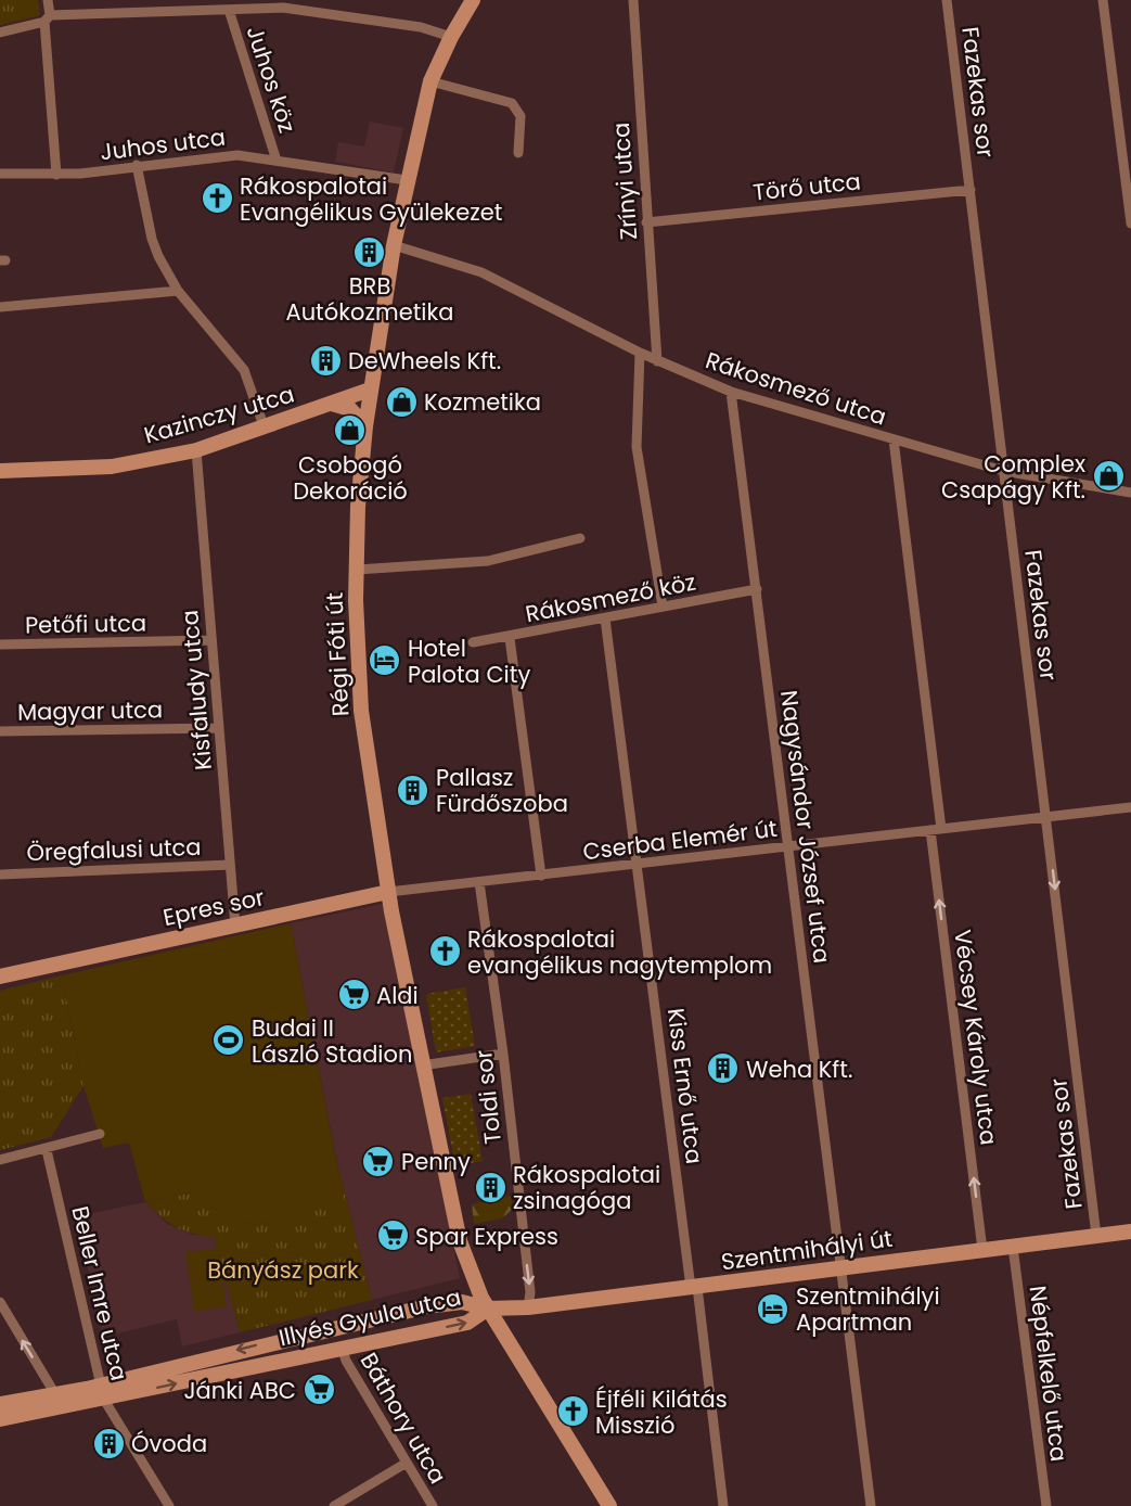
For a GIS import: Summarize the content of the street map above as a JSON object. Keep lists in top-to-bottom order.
{
  "streets": {
    "main road": [
      "Kazinczy utca",
      "Régi Fóti út",
      "Epres sor",
      "Szentmihályi út",
      "Illyés Gyula utca"
    ],
    "street": [
      "Juhos köz",
      "Fazekas sor",
      "Juhos utca",
      "Zrínyi utca",
      "Törő utca",
      "Rákosmező utca",
      "Rákosmező köz",
      "Petőfi utca",
      "Kisfaludy utca",
      "Magyar utca",
      "Nagysándor József utca",
      "Cserba Elemér út",
      "Öregfalusi utca",
      "Vécsey Károly utca",
      "Kiss Ernő utca",
      "Toldi sor",
      "Beller Imre utca",
      "Népfelkelő utca",
      "Báthory utca"
    ]
  },
  "crossings": [
    ["Juhos köz", "Juhos utca"],
    ["Fazekas sor", "Törő utca"],
    ["Fazekas sor", "Rákosmező utca"],
    ["Fazekas sor", "Cserba Elemér út"],
    ["Fazekas sor", "Szentmihályi út"],
    ["Juhos utca", "Régi Fóti út"],
    ["Zrínyi utca", "Törő utca"],
    ["Zrínyi utca", "Rákosmező utca"],
    ["Rákosmező utca", "Régi Fóti út"],
    ["Rákosmező utca", "Nagysándor József utca"],
    ["Rákosmező utca", "Vécsey Károly utca"],
    ["Kazinczy utca", "Régi Fóti út"],
    ["Kazinczy utca", "Kisfaludy utca"],
    ["Rákosmező köz", "Nagysándor József utca"],
    ["Rákosmező köz", "Kiss Ernő utca"],
    ["Petőfi utca", "Kisfaludy utca"],
    ["Régi Fóti út", "Cserba Elemér út"],
    ["Régi Fóti út", "Epres sor"],
    ["Régi Fóti út", "Szentmihályi út"],
    ["Régi Fóti út", "Illyés Gyula utca"],
    ["Kisfaludy utca", "Magyar utca"],
    ["Kisfaludy utca", "Öregfalusi utca"],
    ["Kisfaludy utca", "Epres sor"],
    ["Nagysándor József utca", "Cserba Elemér út"],
    ["Nagysándor József utca", "Szentmihályi út"],
    ["Cserba Elemér út", "Epres sor"],
    ["Cserba Elemér út", "Vécsey Károly utca"],
    ["Cserba Elemér út", "Kiss Ernő utca"],
    ["Cserba Elemér út", "Toldi sor"],
    ["Vécsey Károly utca", "Szentmihályi út"],
    ["Kiss Ernő utca", "Szentmihályi út"],
    ["Toldi sor", "Szentmihályi út"],
    ["Szentmihályi út", "Illyés Gyula utca"],
    ["Szentmihályi út", "Népfelkelő utca"],
    ["Beller Imre utca", "Illyés Gyula utca"],
    ["Illyés Gyula utca", "Báthory utca"]
  ],
  "one_way": ["Vécsey Károly utca", "Toldi sor"],
  "parks": ["Bányász park"],
  "places": {
    "church": ["Rákospalotai Evangélikus Gyülekezet", "Rákospalotai evangélikus nagytemplom", "Éjféli Kilátás Misszió"],
    "building": [
      "BRB Autókozmetika",
      "DeWheels Kft.",
      "Pallasz Fürdőszoba",
      "Weha Kft.",
      "Rákospalotai zsinagóga",
      "Óvoda"
    ],
    "shop": ["Kozmetika", "Csobogó Dekoráció", "Complex Csapágy Kft."],
    "hotel": ["Hotel Palota City", "Szentmihályi Apartman"],
    "supermarket": [
      "Aldi",
      "Penny",
      "Spar Express",
      "Jánki ABC"
    ],
    "sports": ["Budai II László Stadion"]
  }
}
